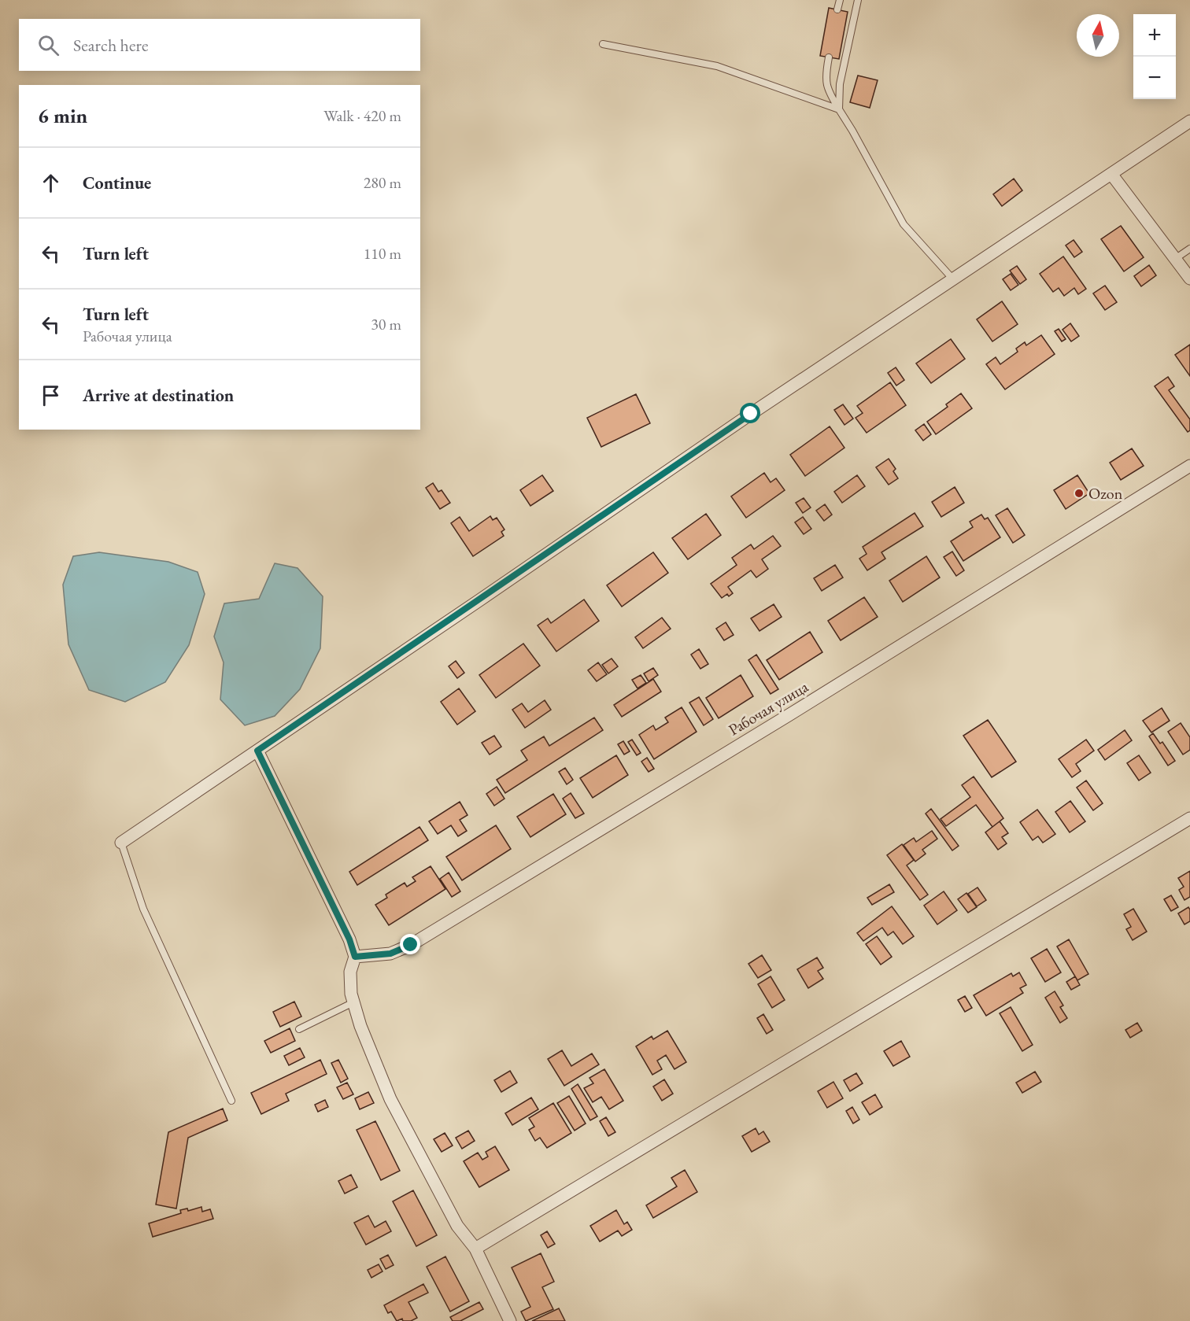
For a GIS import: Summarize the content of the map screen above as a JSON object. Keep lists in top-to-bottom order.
{
  "streets": {
    "street": ["Рабочая улица"]
  },
  "places": ["Ozon"],
  "north": "top",
  "page": {
    "map_buttons": ["+", "−"],
    "search": "Search here",
    "heading": ["6 min", "Walk · 420 m"],
    "list": [
      ["Continue", "280 m"],
      ["Turn left", "110 m"],
      ["Turn left", "Рабочая улица", "30 m"],
      "Arrive at destination"
    ]
  }
}
